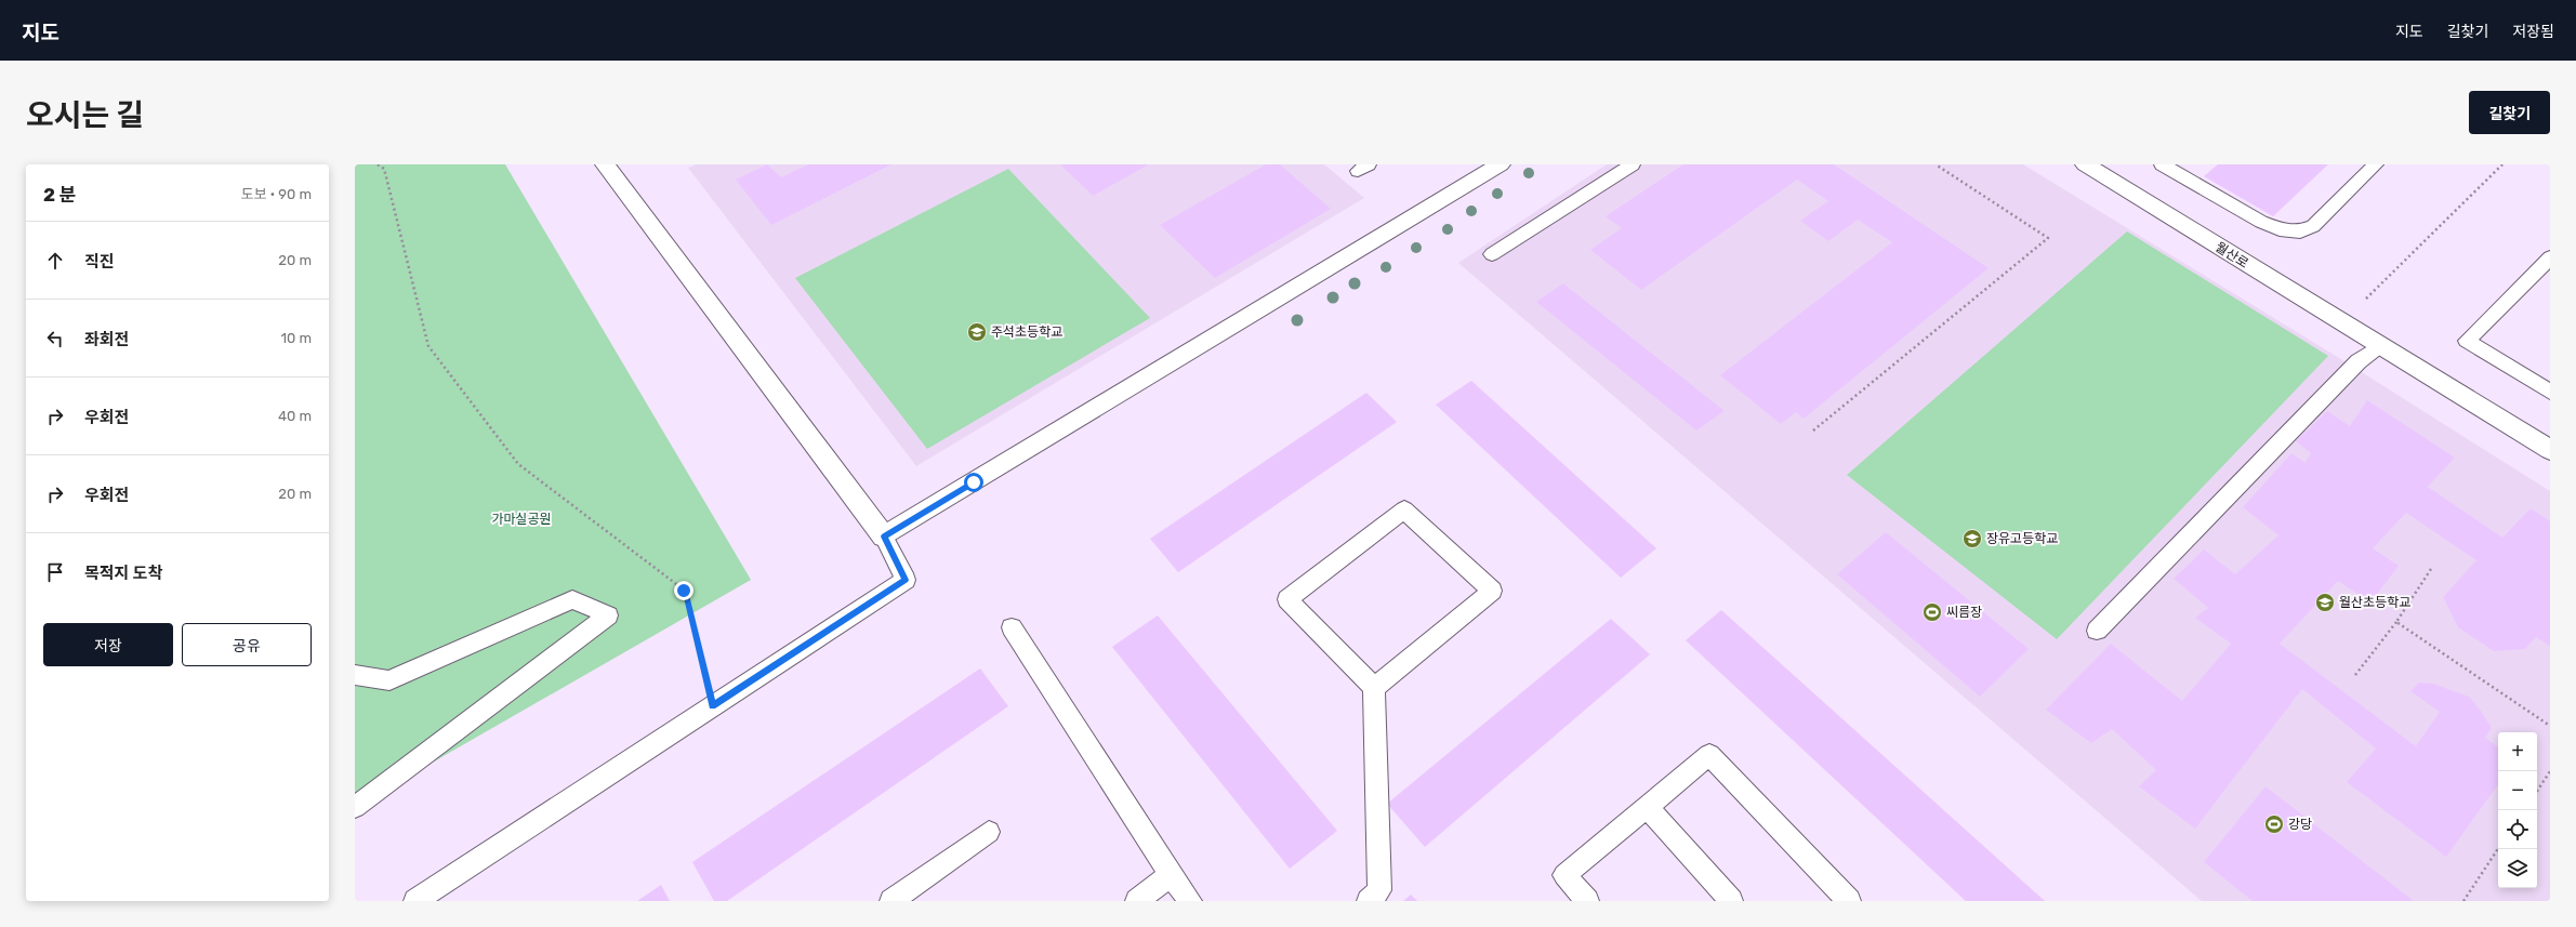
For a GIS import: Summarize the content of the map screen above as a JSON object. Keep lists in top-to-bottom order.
{
  "streets": {
    "street": ["월산로"]
  },
  "parks": ["가마실공원"],
  "places": {
    "school or university": ["주석초등학교", "장유고등학교", "월산초등학교"],
    "sports": ["씨름장", "강당"]
  },
  "page": {
    "header": "지도",
    "nav": ["지도", "길찾기", "저장됨"],
    "title": "오시는 길",
    "buttons": [
      "길찾기",
      ["저장", "공유"]
    ],
    "heading": ["2 분", "도보 · 90 m"],
    "list": [
      ["직진", "20 m"],
      ["좌회전", "10 m"],
      ["우회전", "40 m"],
      ["우회전", "20 m"],
      "목적지 도착"
    ],
    "map_buttons": ["+", "−"]
  }
}
